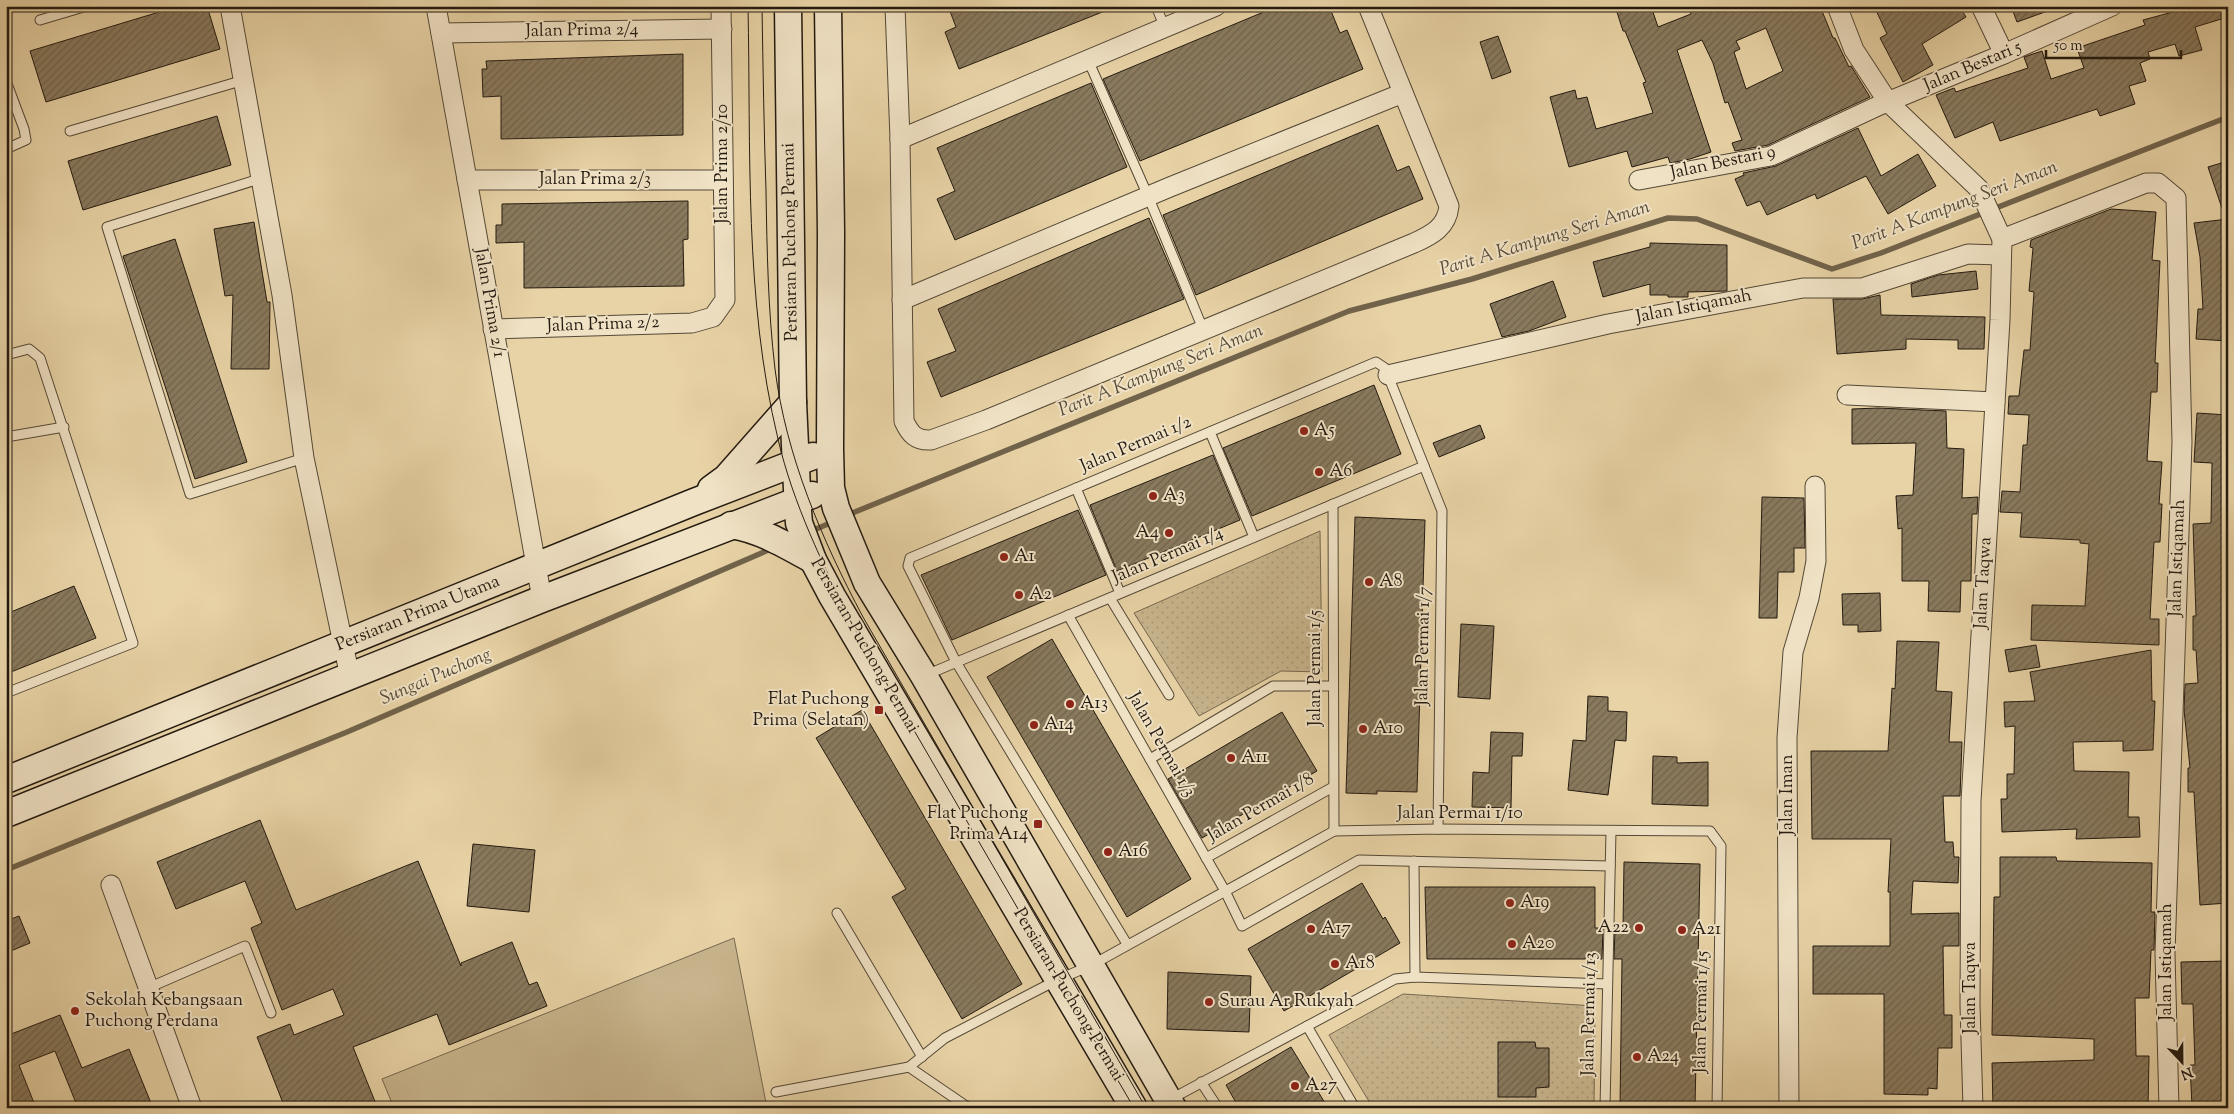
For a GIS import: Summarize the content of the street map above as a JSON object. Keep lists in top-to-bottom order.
{
  "streets": {
    "main road": ["Persiaran Puchong Permai", "Persiaran Prima Utama"],
    "street": [
      "Jalan Prima 2/4",
      "Jalan Bestari 5",
      "Jalan Bestari 9",
      "Jalan Prima 2/10",
      "Jalan Prima 2/3",
      "Jalan Prima 2/1",
      "Jalan Istiqamah",
      "Jalan Prima 2/2",
      "Jalan Taqwa",
      "Jalan Iman"
    ],
    "lane": [
      "Jalan Permai 1/2",
      "Jalan Permai 1/4",
      "Jalan Permai 1/7",
      "Jalan Permai 1/5",
      "Jalan Permai 1/3",
      "Jalan Permai 1/8",
      "Jalan Permai 1/10",
      "Jalan Permai 1/15",
      "Jalan Permai 1/13"
    ]
  },
  "crossings": [
    ["Jalan Prima 2/4", "Jalan Prima 2/10"],
    ["Jalan Prima 2/4", "Jalan Prima 2/1"],
    ["Jalan Bestari 5", "Jalan Bestari 9"],
    ["Jalan Bestari 5", "Jalan Taqwa"],
    ["Jalan Bestari 9", "Jalan Taqwa"],
    ["Jalan Prima 2/10", "Jalan Prima 2/3"],
    ["Jalan Prima 2/10", "Jalan Prima 2/2"],
    ["Jalan Prima 2/3", "Jalan Prima 2/1"],
    ["Persiaran Puchong Permai", "Jalan Permai 1/4"],
    ["Persiaran Puchong Permai", "Persiaran Prima Utama"],
    ["Persiaran Puchong Permai", "Jalan Permai 1/10"],
    ["Jalan Prima 2/1", "Jalan Prima 2/2"],
    ["Jalan Prima 2/1", "Persiaran Prima Utama"],
    ["Jalan Istiqamah", "Jalan Permai 1/2"],
    ["Jalan Istiqamah", "Jalan Taqwa"],
    ["Jalan Permai 1/2", "Jalan Permai 1/4"],
    ["Jalan Permai 1/4", "Jalan Permai 1/7"],
    ["Jalan Permai 1/4", "Jalan Permai 1/5"],
    ["Jalan Permai 1/4", "Jalan Permai 1/3"],
    ["Jalan Permai 1/7", "Jalan Permai 1/10"],
    ["Jalan Permai 1/5", "Jalan Permai 1/8"],
    ["Jalan Permai 1/5", "Jalan Permai 1/10"],
    ["Jalan Permai 1/3", "Jalan Permai 1/8"],
    ["Jalan Permai 1/3", "Jalan Permai 1/10"],
    ["Jalan Permai 1/10", "Jalan Permai 1/15"],
    ["Jalan Permai 1/10", "Jalan Permai 1/13"]
  ],
  "water": ["Parit A Kampung Seri Aman", "Sungai Puchong"],
  "places": {
    "other": [
      "A5",
      "A6",
      "A3",
      "A4",
      "A1",
      "A8",
      "A2",
      "A13",
      "A14",
      "A10",
      "A11",
      "A16",
      "A19",
      "A22",
      "A17",
      "A21",
      "A20",
      "A18",
      "Surau Ar Rukyah",
      "Sekolah Kebangsaan Puchong Perdana",
      "A24",
      "A27"
    ],
    "transit": ["Flat Puchong Prima (Selatan)", "Flat Puchong Prima A14"]
  },
  "scale_bar": "50 m",
  "north": "bottom"
}
